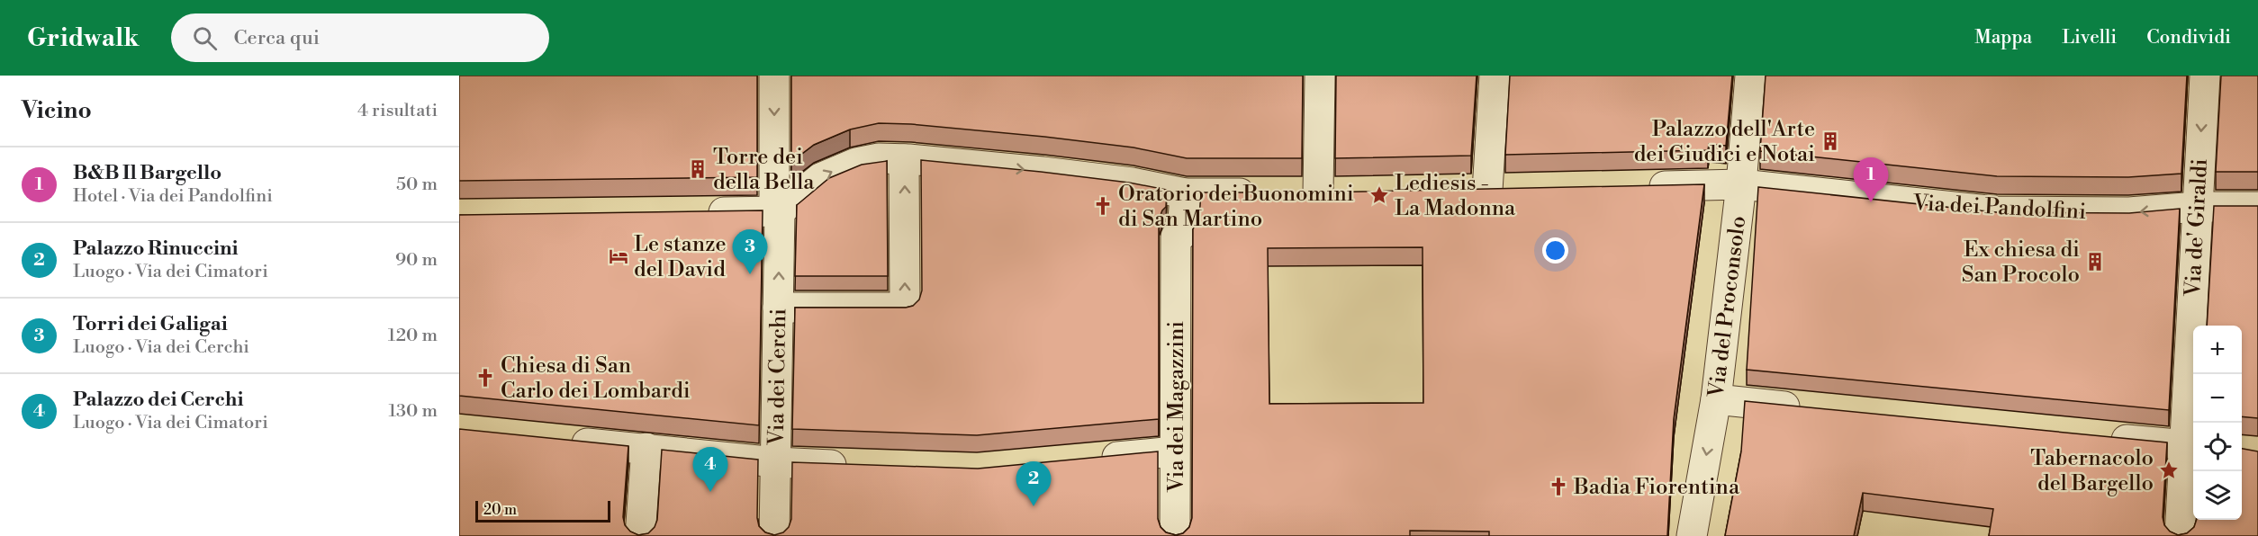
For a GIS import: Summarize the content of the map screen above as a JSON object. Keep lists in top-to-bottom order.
{
  "streets": {
    "street": [
      "Via dei Pandolfini",
      "Via de' Giraldi",
      "Via del Proconsolo",
      "Via dei Cerchi",
      "Via dei Magazzini"
    ]
  },
  "crossings": [
    ["Via dei Pandolfini", "Via de' Giraldi"],
    ["Via dei Pandolfini", "Via del Proconsolo"]
  ],
  "places": {
    "building": ["Palazzo dell'Arte dei Giudici e Notai", "Torre dei della Bella", "Ex chiesa di San Procolo"],
    "place": ["Lediesis - La Madonna", "Tabernacolo del Bargello"],
    "church": ["Oratorio dei Buonomini di San Martino", "Chiesa di San Carlo dei Lombardi", "Badia Fiorentina"],
    "hotel": ["Le stanze del David"]
  },
  "scale_bar": "20 m",
  "page": {
    "header": "Gridwalk",
    "search": "Cerca qui",
    "nav": ["Mappa", "Livelli", "Condividi"],
    "heading": ["Vicino", "4 risultati"],
    "list": [
      {
        "mark": "1",
        "name": "B&B Il Bargello",
        "note": "Hotel · Via dei Pandolfini",
        "value": "50 m"
      },
      {
        "mark": "2",
        "name": "Palazzo Rinuccini",
        "note": "Luogo · Via dei Cimatori",
        "value": "90 m"
      },
      {
        "mark": "3",
        "name": "Torri dei Galigai",
        "note": "Luogo · Via dei Cerchi",
        "value": "120 m"
      },
      {
        "mark": "4",
        "name": "Palazzo dei Cerchi",
        "note": "Luogo · Via dei Cimatori",
        "value": "130 m"
      }
    ],
    "pins": [
      "1",
      "3",
      "4",
      "2"
    ],
    "map_buttons": ["+", "−"],
    "scale": "20 m"
  }
}
